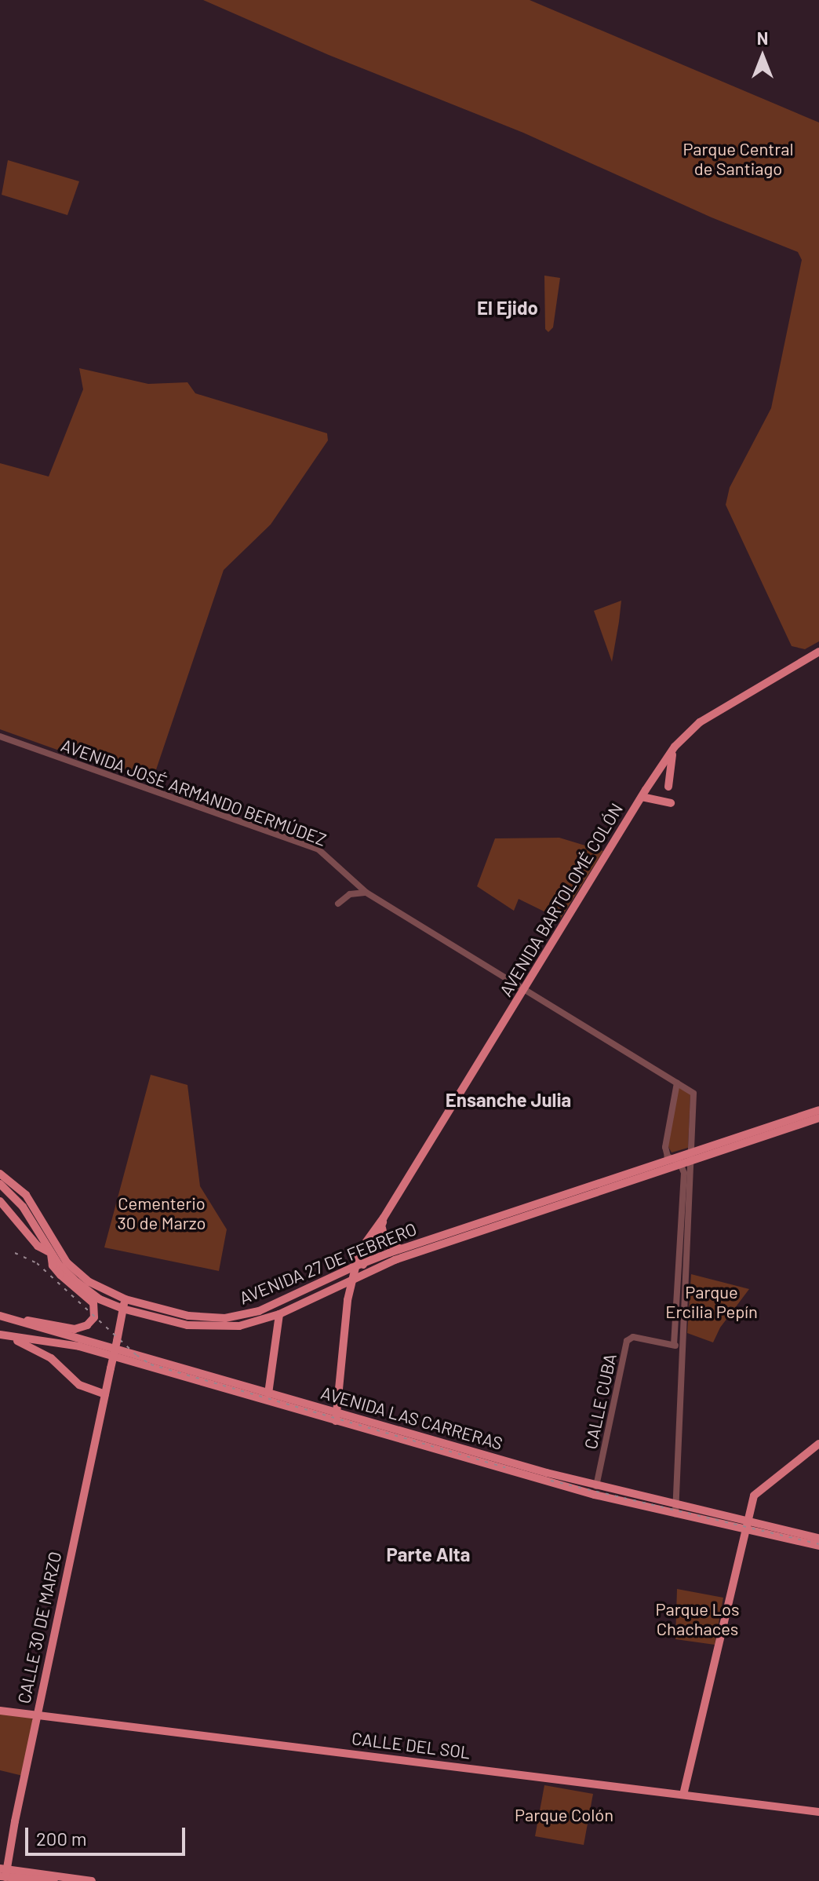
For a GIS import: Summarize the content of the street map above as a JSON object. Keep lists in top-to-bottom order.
{
  "streets": {
    "main road": [
      "AVENIDA BARTOLOMÉ COLÓN",
      "AVENIDA 27 DE FEBRERO",
      "AVENIDA LAS CARRERAS",
      "CALLE 30 DE MARZO",
      "CALLE DEL SOL"
    ],
    "street": ["AVENIDA JOSÉ ARMANDO BERMÚDEZ", "CALLE CUBA"]
  },
  "crossings": [
    ["AVENIDA JOSÉ ARMANDO BERMÚDEZ", "AVENIDA BARTOLOMÉ COLÓN"],
    ["AVENIDA JOSÉ ARMANDO BERMÚDEZ", "AVENIDA 27 DE FEBRERO"],
    ["AVENIDA BARTOLOMÉ COLÓN", "AVENIDA 27 DE FEBRERO"],
    ["AVENIDA BARTOLOMÉ COLÓN", "AVENIDA LAS CARRERAS"],
    ["AVENIDA 27 DE FEBRERO", "CALLE 30 DE MARZO"],
    ["CALLE CUBA", "AVENIDA LAS CARRERAS"],
    ["CALLE 30 DE MARZO", "CALLE DEL SOL"]
  ],
  "districts": ["El Ejido", "Ensanche Julia", "Parte Alta"],
  "parks": [
    "Parque Central de Santiago",
    "Cementerio 30 de Marzo",
    "Parque Ercilia Pepín",
    "Parque Los Chachaces",
    "Parque Colón"
  ],
  "scale_bar": "200 m",
  "north": "top"
}
